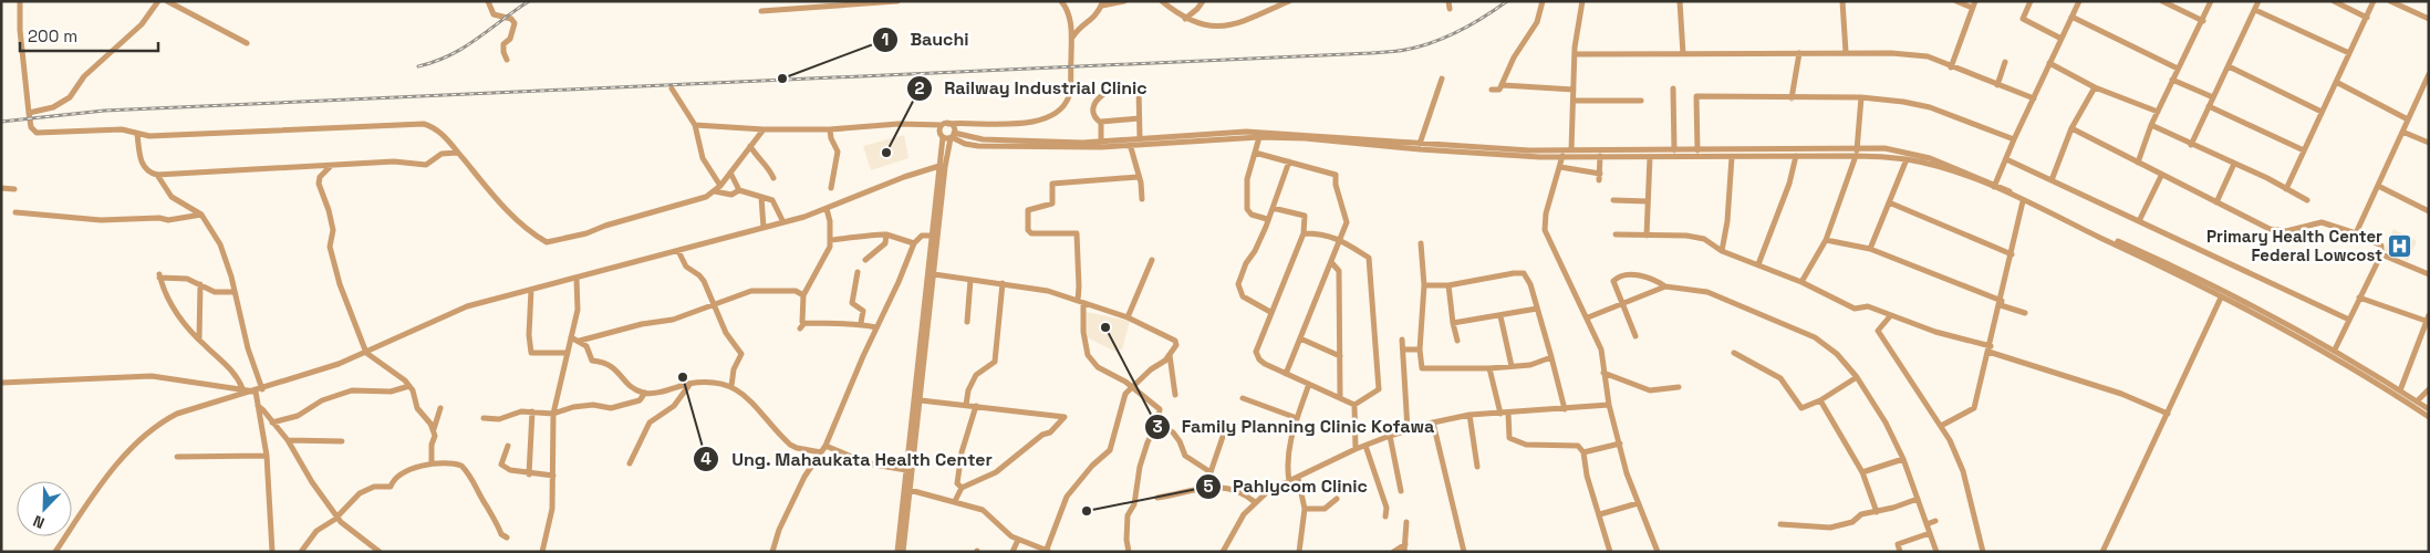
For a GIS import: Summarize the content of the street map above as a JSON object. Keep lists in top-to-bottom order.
{
  "places": {
    "other": [
      "Bauchi",
      "Railway Industrial Clinic",
      "Family Planning Clinic Kofawa",
      "Ung. Mahaukata Health Center",
      "Pahlycom Clinic"
    ],
    "hospital": ["Primary Health Center Federal Lowcost"]
  },
  "scale_bar": "200 m",
  "north": "bottom left"
}
